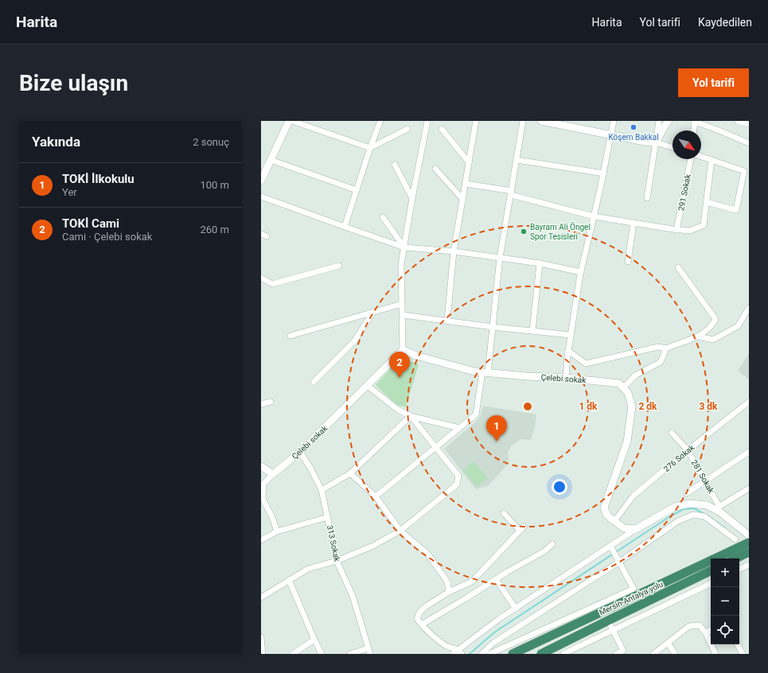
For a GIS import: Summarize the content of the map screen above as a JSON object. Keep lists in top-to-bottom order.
{
  "streets": {
    "highway": ["Mersin-Antalya yolu"],
    "street": [
      "291 Sokak",
      "Çelebi sokak",
      "276 Sokak",
      "281 Sokak",
      "313 Sokak"
    ]
  },
  "crossings": [
    ["Çelebi sokak", "313 Sokak"],
    ["276 Sokak", "281 Sokak"]
  ],
  "places": ["Köşem Bakkal", "Bayram Ali Öngel Spor Tesisleri"],
  "north": "bottom right",
  "page": {
    "header": "Harita",
    "nav": ["Harita", "Yol tarifi", "Kaydedilen"],
    "buttons": "Yol tarifi",
    "title": "Bize ulaşın",
    "heading": ["Yakında", "2 sonuç"],
    "list": [
      {
        "mark": "1",
        "name": "TOKİ İlkokulu",
        "note": "Yer",
        "value": "100 m"
      },
      {
        "mark": "2",
        "name": "TOKİ Cami",
        "note": "Cami · Çelebi sokak",
        "value": "260 m"
      }
    ],
    "pins": ["2", "1"],
    "map_buttons": ["+", "−"]
  },
  "rings": ["1 dk", "2 dk", "3 dk"]
}
